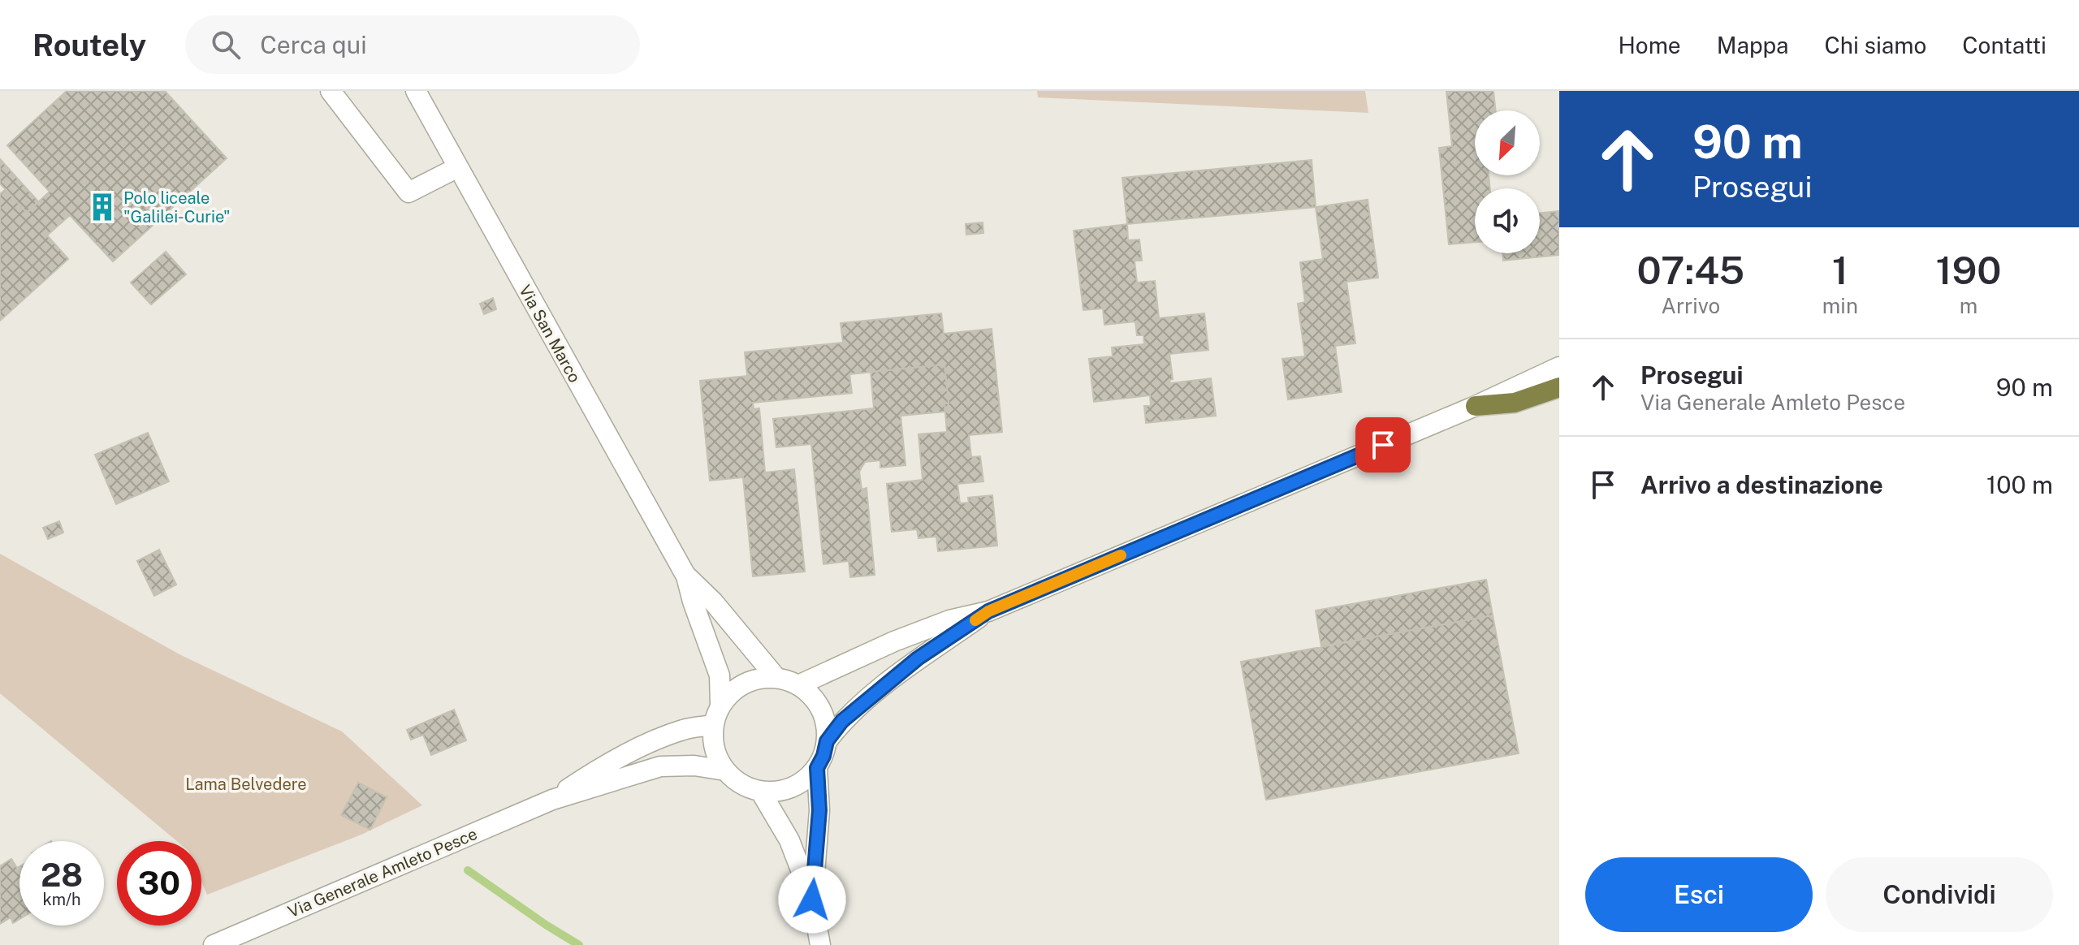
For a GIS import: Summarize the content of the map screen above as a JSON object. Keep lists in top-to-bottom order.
{
  "streets": {
    "street": ["Via San Marco", "Via Generale Amleto Pesce"]
  },
  "parks": ["Lama Belvedere"],
  "places": {
    "building": ["Polo liceale \"Galilei-Curie\""]
  },
  "north": "bottom left",
  "page": {
    "header": "Routely",
    "search": "Cerca qui",
    "nav": [
      "Home",
      "Mappa",
      "Chi siamo",
      "Contatti"
    ],
    "turn": ["90 m", "Prosegui"],
    "eta": [
      "07:45",
      "Arrivo",
      "1",
      "min",
      "190",
      "m"
    ],
    "list": [
      {
        "name": "Prosegui",
        "note": "Via Generale Amleto Pesce",
        "value": "90 m"
      },
      {
        "name": "Arrivo a destinazione",
        "value": "100 m"
      }
    ],
    "speed": "28 km/h",
    "limit": "30",
    "buttons": ["Esci", "Condividi"]
  }
}
